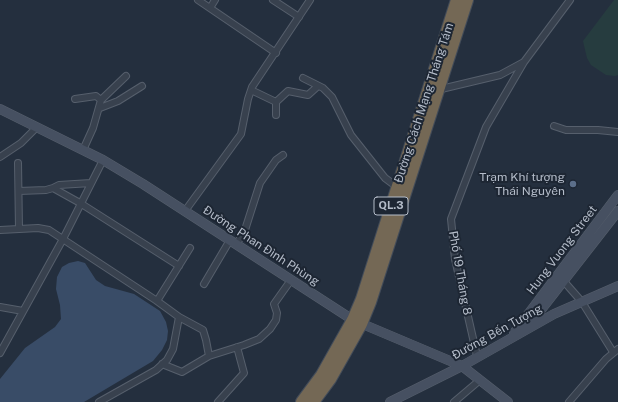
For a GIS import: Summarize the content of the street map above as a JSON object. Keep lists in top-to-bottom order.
{
  "streets": {
    "highway": ["Đường Cách Mạng Tháng Tám", "QL.3"],
    "street": [
      "Đường Phan Đình Phùng",
      "Hung Vuong Street",
      "Phố 19 Tháng 8",
      "Đường Bến Tượng"
    ]
  },
  "crossings": [
    ["Đường Cách Mạng Tháng Tám", "Đường Phan Đình Phùng"],
    ["Đường Phan Đình Phùng", "Đường Bến Tượng"],
    ["Hung Vuong Street", "Đường Bến Tượng"],
    ["Phố 19 Tháng 8", "Đường Bến Tượng"]
  ],
  "places": ["Trạm Khí tượng Thái Nguyên"]
}
